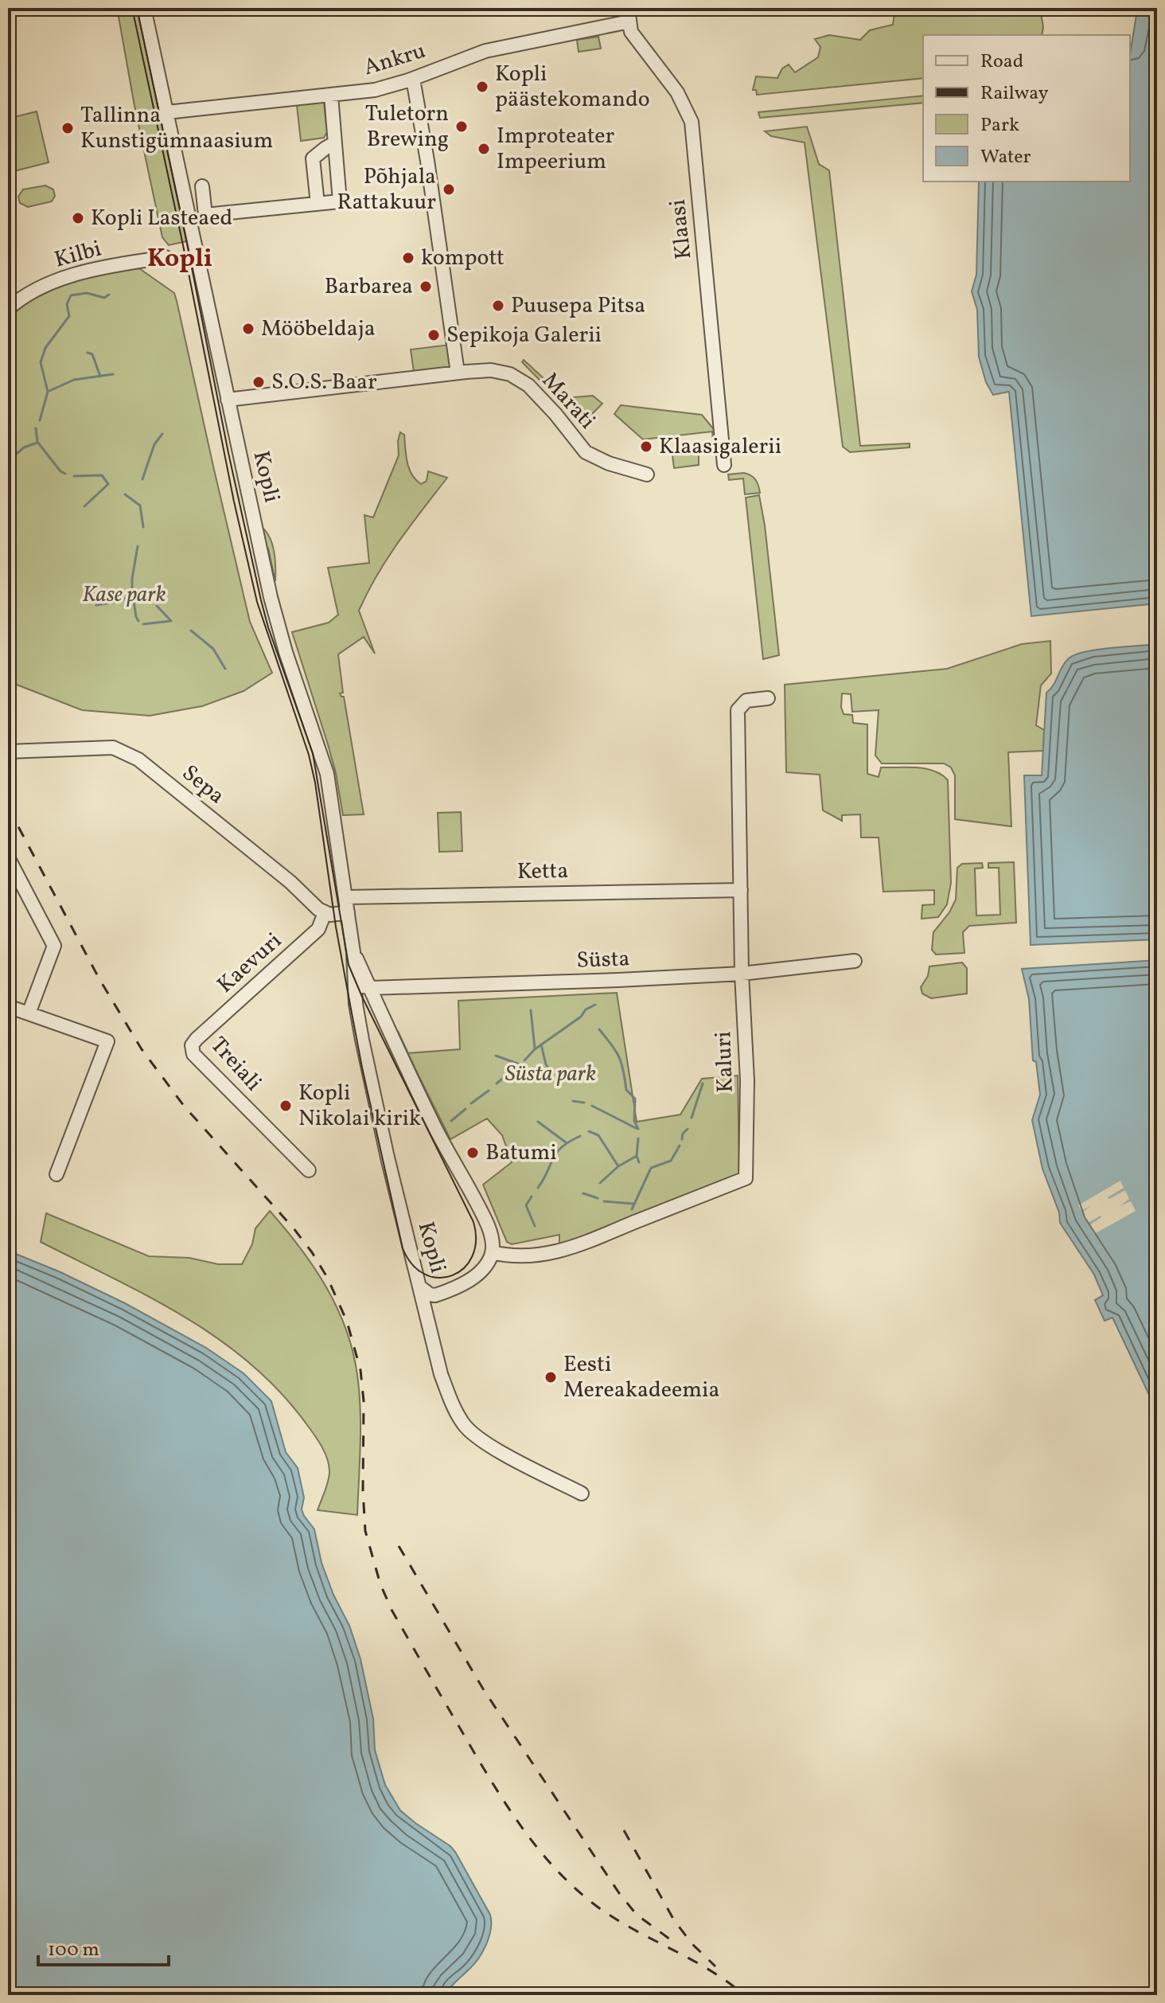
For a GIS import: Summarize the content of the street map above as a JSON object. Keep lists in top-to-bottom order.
{
  "streets": {
    "street": [
      "Ankru",
      "Klaasi",
      "Kilbi",
      "Marati",
      "Kopli",
      "Sepa",
      "Ketta",
      "Süsta",
      "Kaevuri",
      "Kaluri",
      "Treiali"
    ]
  },
  "crossings": [
    ["Ankru", "Klaasi"],
    ["Ankru", "Kopli"],
    ["Marati", "Kopli"],
    ["Kopli", "Ketta"],
    ["Kopli", "Süsta"],
    ["Kopli", "Kaluri"],
    ["Sepa", "Kaevuri"],
    ["Ketta", "Kaluri"],
    ["Süsta", "Kaluri"],
    ["Kaevuri", "Treiali"]
  ],
  "districts": ["Kopli"],
  "parks": ["Kase park", "Süsta park"],
  "places": [
    "Kopli päästekomando",
    "Tuletorn Brewing",
    "Tallinna Kunstigümnaasium",
    "Improteater Impeerium",
    "Põhjala Rattakuur",
    "Kopli Lasteaed",
    "kompott",
    "Barbarea",
    "Puusepa Pitsa",
    "Mööbeldaja",
    "Sepikoja Galerii",
    "S.O.S. Baar",
    "Klaasigalerii",
    "Kopli Nikolai kirik",
    "Batumi",
    "Eesti Mereakadeemia"
  ],
  "legend": [
    "Road",
    "Railway",
    "Park",
    "Water"
  ],
  "scale_bar": "100 m"
}
